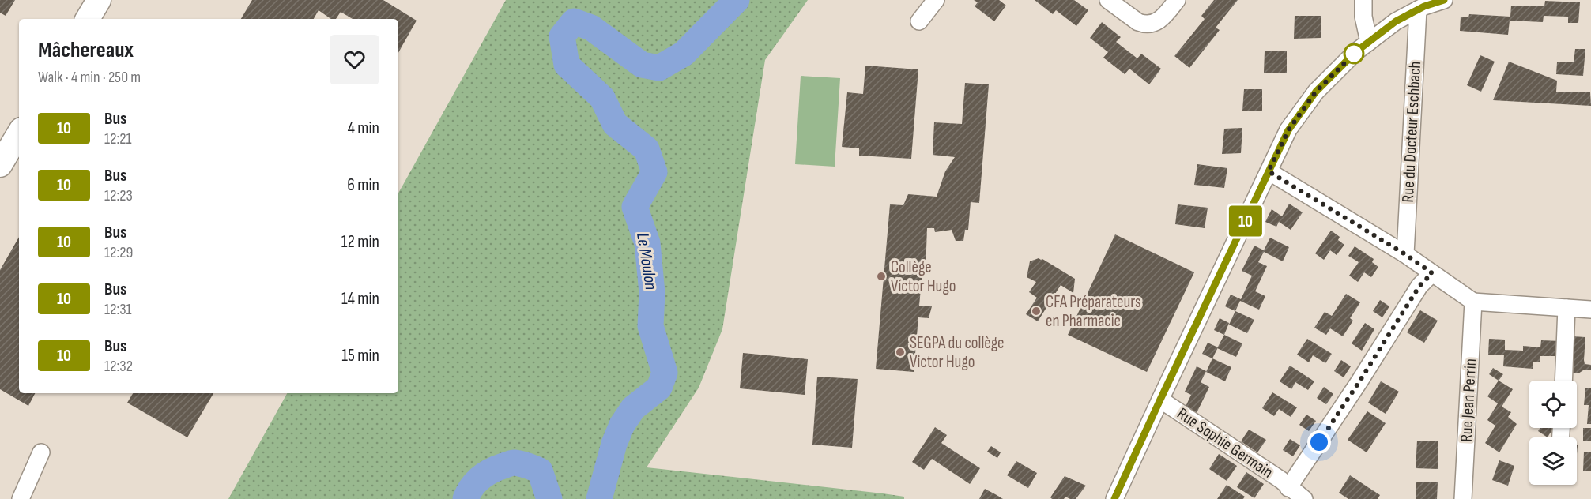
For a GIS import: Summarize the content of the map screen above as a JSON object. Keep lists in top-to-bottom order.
{
  "streets": {
    "street": ["Rue du Docteur Eschbach", "Rue Jean Perrin", "Rue Sophie Germain"]
  },
  "water": ["Le Moulon"],
  "places": ["Collège Victor Hugo", "CFA Préparateurs en Pharmacie", "SEGPA du collège Victor Hugo"],
  "lines": ["bus line 10"],
  "page": {
    "on_map": "10",
    "heading": ["Mâchereaux", "Walk · 4 min · 250 m"],
    "list": [
      {
        "mark": "10",
        "name": "Bus",
        "note": "12:21",
        "value": "4 min"
      },
      {
        "mark": "10",
        "name": "Bus",
        "note": "12:23",
        "value": "6 min"
      },
      {
        "mark": "10",
        "name": "Bus",
        "note": "12:29",
        "value": "12 min"
      },
      {
        "mark": "10",
        "name": "Bus",
        "note": "12:31",
        "value": "14 min"
      },
      {
        "mark": "10",
        "name": "Bus",
        "note": "12:32",
        "value": "15 min"
      }
    ]
  }
}
